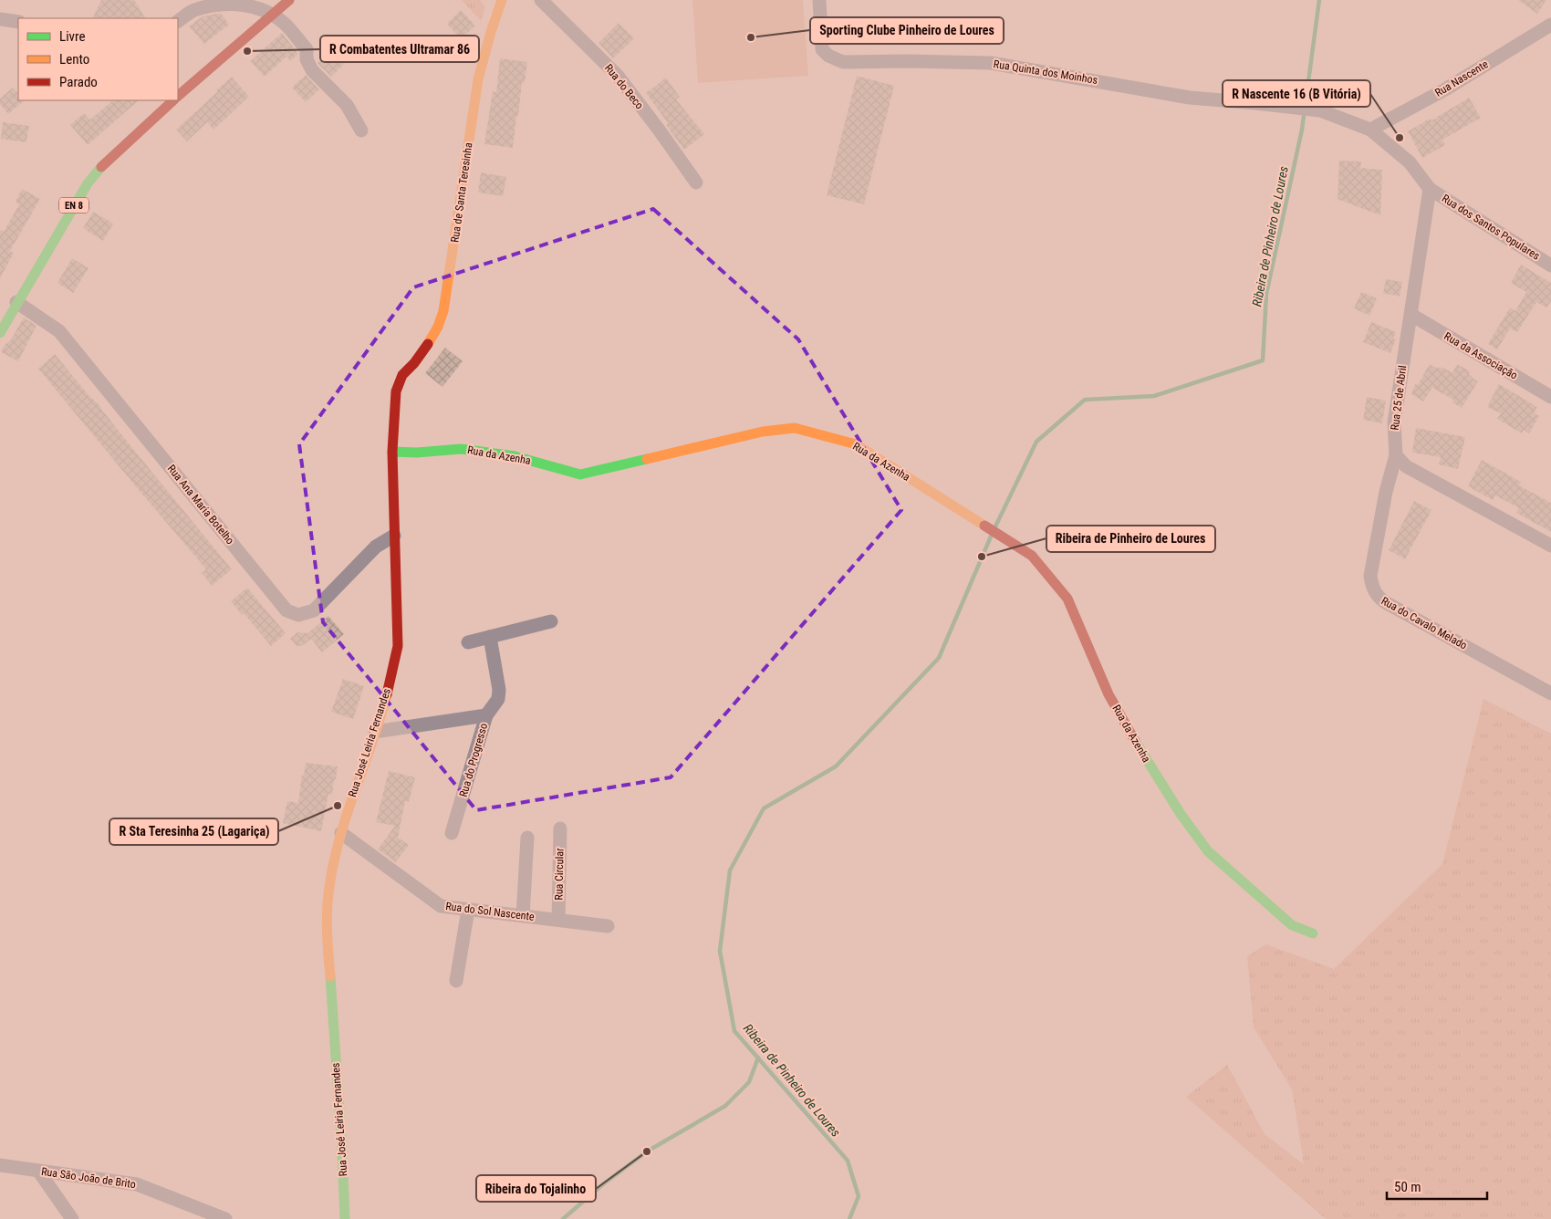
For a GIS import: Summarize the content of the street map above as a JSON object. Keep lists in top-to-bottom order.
{
  "streets": {
    "main road": [
      "Rua de Santa Teresinha",
      "EN 8",
      "Rua da Azenha",
      "Rua José Leiria Fernandes"
    ],
    "street": [
      "Rua Quinta dos Moinhos",
      "Rua Nascente",
      "Rua do Beco",
      "Rua dos Santos Populares",
      "Rua da Associação",
      "Rua 25 de Abril",
      "Rua Ana Maria Botelho",
      "Rua do Cavalo Melado",
      "Rua do Progresso",
      "Rua Circular",
      "Rua do Sol Nascente",
      "Rua São João de Brito"
    ]
  },
  "crossings": [
    ["Rua Quinta dos Moinhos", "Rua Nascente"],
    ["Rua Quinta dos Moinhos", "Rua dos Santos Populares"],
    ["Rua Nascente", "Rua dos Santos Populares"],
    ["Rua de Santa Teresinha", "Rua José Leiria Fernandes"],
    ["EN 8", "Rua Ana Maria Botelho"],
    ["Rua dos Santos Populares", "Rua 25 de Abril"],
    ["Rua da Associação", "Rua 25 de Abril"],
    ["Rua 25 de Abril", "Rua do Cavalo Melado"],
    ["Rua da Azenha", "Rua José Leiria Fernandes"],
    ["Rua Ana Maria Botelho", "Rua José Leiria Fernandes"],
    ["Rua José Leiria Fernandes", "Rua do Progresso"],
    ["Rua José Leiria Fernandes", "Rua do Sol Nascente"],
    ["Rua Circular", "Rua do Sol Nascente"]
  ],
  "water": ["Ribeira de Pinheiro de Loures"],
  "places": [
    "Sporting Clube Pinheiro de Loures",
    "R Combatentes Ultramar 86",
    "R Nascente 16 (B Vitória)",
    "Ribeira de Pinheiro de Loures",
    "R Sta Teresinha 25 (Lagariça)",
    "Ribeira do Tojalinho"
  ],
  "legend": ["Livre", "Lento", "Parado"],
  "scale_bar": "50 m"
}
